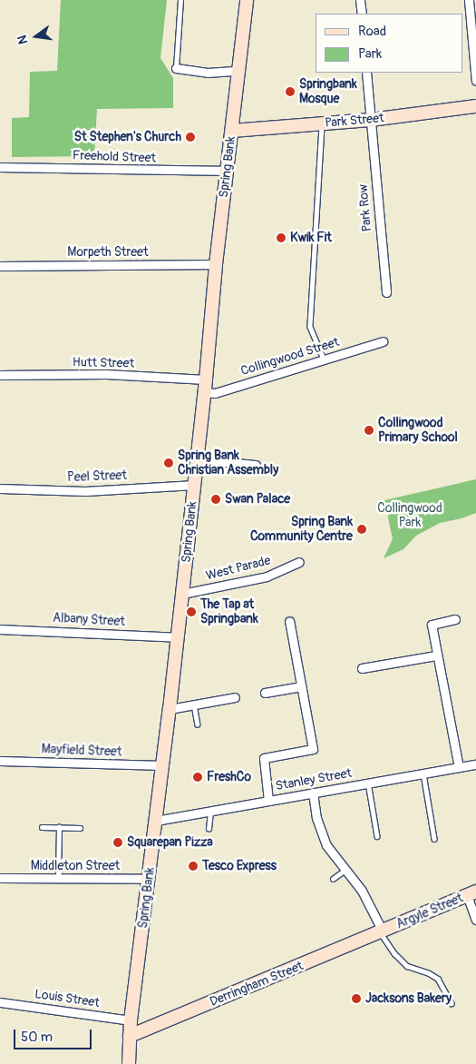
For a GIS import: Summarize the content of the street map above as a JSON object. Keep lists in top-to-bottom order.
{
  "streets": {
    "street": [
      "Park Street",
      "Freehold Street",
      "Spring Bank",
      "Park Row",
      "Morpeth Street",
      "Collingwood Street",
      "Hutt Street",
      "Peel Street",
      "West Parade",
      "Albany Street",
      "Mayfield Street",
      "Stanley Street",
      "Middleton Street",
      "Argyle Street",
      "Derringham Street",
      "Louis Street"
    ]
  },
  "crossings": [
    ["Park Street", "Spring Bank"],
    ["Park Street", "Park Row"],
    ["Freehold Street", "Spring Bank"],
    ["Spring Bank", "Morpeth Street"],
    ["Spring Bank", "Collingwood Street"],
    ["Spring Bank", "Hutt Street"],
    ["Spring Bank", "Peel Street"],
    ["Spring Bank", "West Parade"],
    ["Spring Bank", "Albany Street"],
    ["Spring Bank", "Mayfield Street"],
    ["Spring Bank", "Stanley Street"],
    ["Spring Bank", "Middleton Street"],
    ["Spring Bank", "Derringham Street"],
    ["Spring Bank", "Louis Street"],
    ["Collingwood Street", "Hutt Street"],
    ["Argyle Street", "Derringham Street"]
  ],
  "parks": ["Collingwood Park"],
  "places": [
    "Springbank Mosque",
    "St Stephen's Church",
    "Kwik Fit",
    "Collingwood Primary School",
    "Spring Bank Christian Assembly",
    "Swan Palace",
    "Spring Bank Community Centre",
    "The Tap at Springbank",
    "FreshCo",
    "Squarepan Pizza",
    "Tesco Express",
    "Jacksons Bakery"
  ],
  "legend": ["Road", "Park"],
  "scale_bar": "50 m",
  "north": "left"
}
